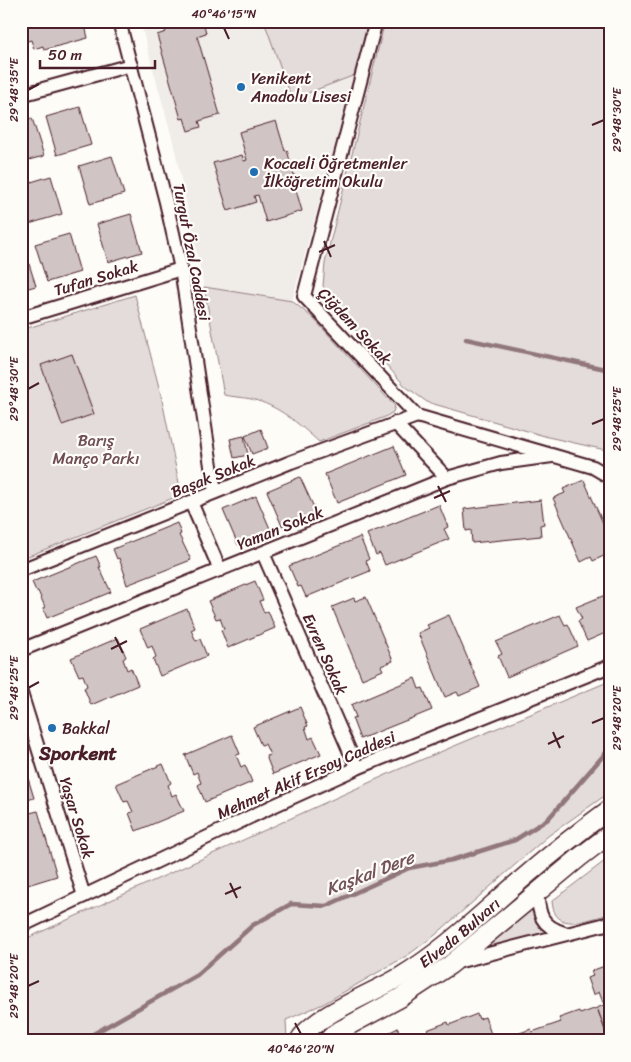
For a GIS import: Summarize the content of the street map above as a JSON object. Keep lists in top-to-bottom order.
{
  "streets": {
    "main road": ["Elveda Bulvarı"],
    "street": [
      "Turgut Özal Caddesi",
      "Tufan Sokak",
      "Çiğdem Sokak",
      "Başak Sokak",
      "Yaman Sokak",
      "Evren Sokak",
      "Mehmet Akif Ersoy Caddesi",
      "Yaşar Sokak"
    ]
  },
  "crossings": [
    ["Turgut Özal Caddesi", "Tufan Sokak"],
    ["Turgut Özal Caddesi", "Başak Sokak"],
    ["Çiğdem Sokak", "Başak Sokak"],
    ["Yaman Sokak", "Evren Sokak"],
    ["Evren Sokak", "Mehmet Akif Ersoy Caddesi"],
    ["Mehmet Akif Ersoy Caddesi", "Yaşar Sokak"]
  ],
  "districts": ["Sporkent"],
  "water": ["Kaşkal Dere"],
  "parks": ["Barış Manço Parkı"],
  "places": ["Yenikent Anadolu Lisesi", "Kocaeli Öğretmenler İlköğretim Okulu", "Bakkal"],
  "scale_bar": "50 m",
  "coordinates": [
    "40°46'15\"N",
    "29°48'35\"E",
    "29°48'30\"E",
    "29°48'25\"E",
    "29°48'20\"E",
    "40°46'20\"N"
  ]
}
